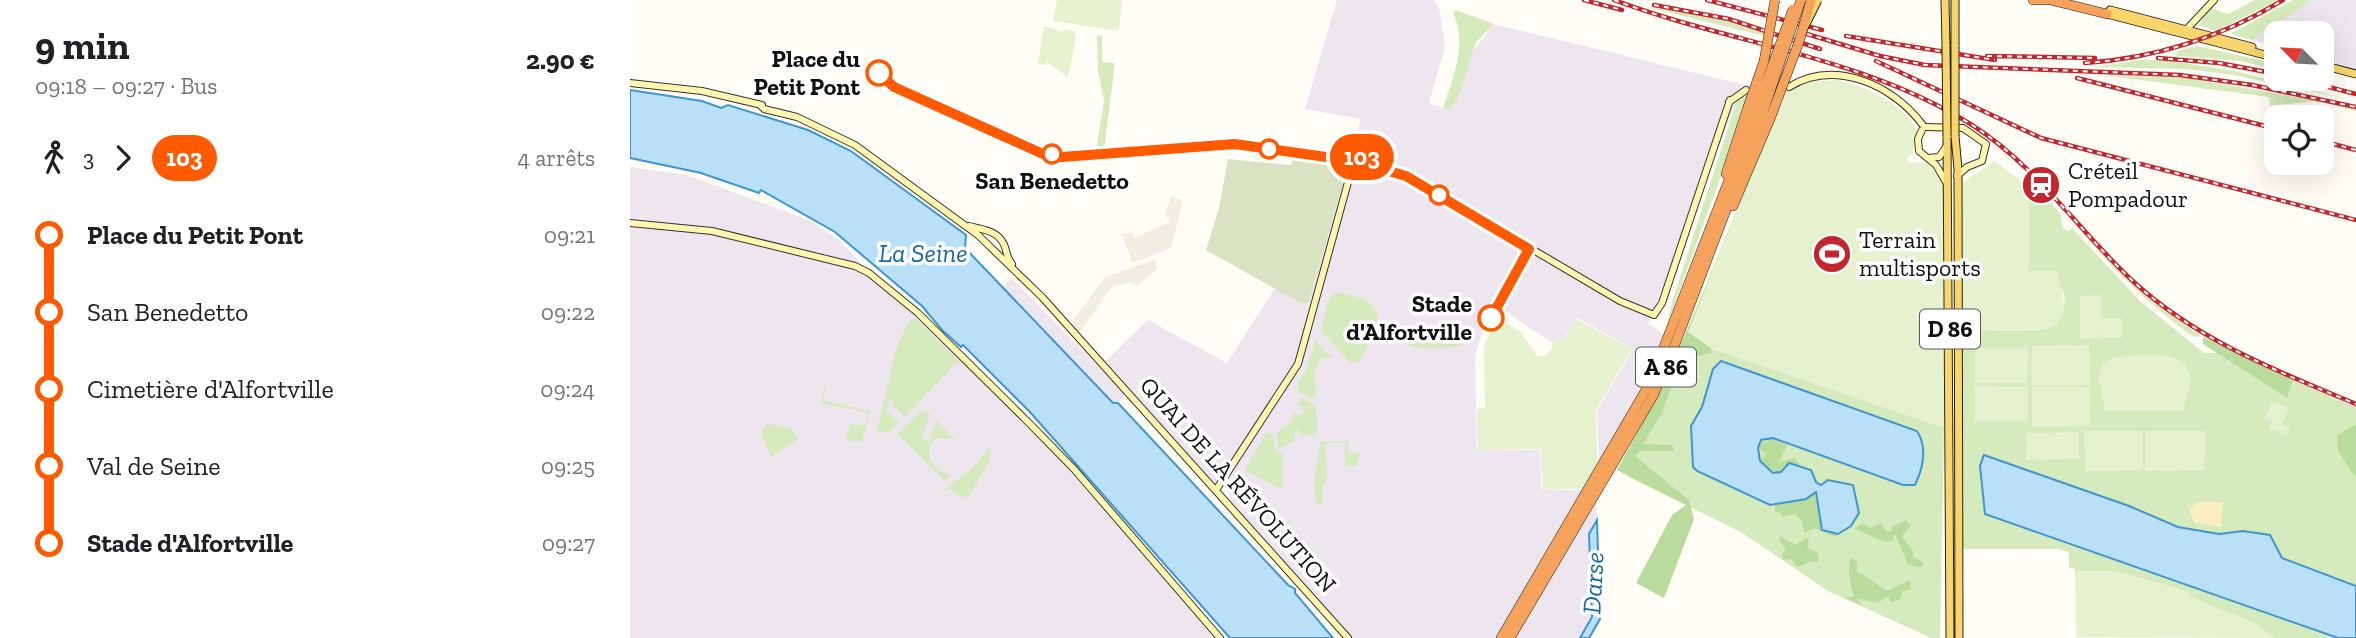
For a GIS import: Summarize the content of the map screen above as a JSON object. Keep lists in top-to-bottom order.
{
  "streets": {
    "highway": ["A 86"],
    "main road": ["D 86", "QUAI DE LA RÉVOLUTION"]
  },
  "water": ["La Seine", "Darse"],
  "places": {
    "other": ["Place du Petit Pont", "San Benedetto", "Stade d'Alfortville"],
    "station": ["Créteil Pompadour"],
    "sports": ["Terrain multisports"]
  },
  "lines": ["bus line 103"],
  "north": "top left",
  "page": {
    "heading": ["9 min", "09:18 – 09:27 · Bus", "2.90 €"],
    "on_map": "103",
    "legs": ["3", "103", "4 arrêts"],
    "list": [
      {
        "name": "Place du Petit Pont",
        "value": "09:21"
      },
      {
        "name": "San Benedetto",
        "value": "09:22"
      },
      {
        "name": "Cimetière d'Alfortville",
        "value": "09:24"
      },
      {
        "name": "Val de Seine",
        "value": "09:25"
      },
      {
        "name": "Stade d'Alfortville",
        "value": "09:27"
      }
    ]
  }
}
